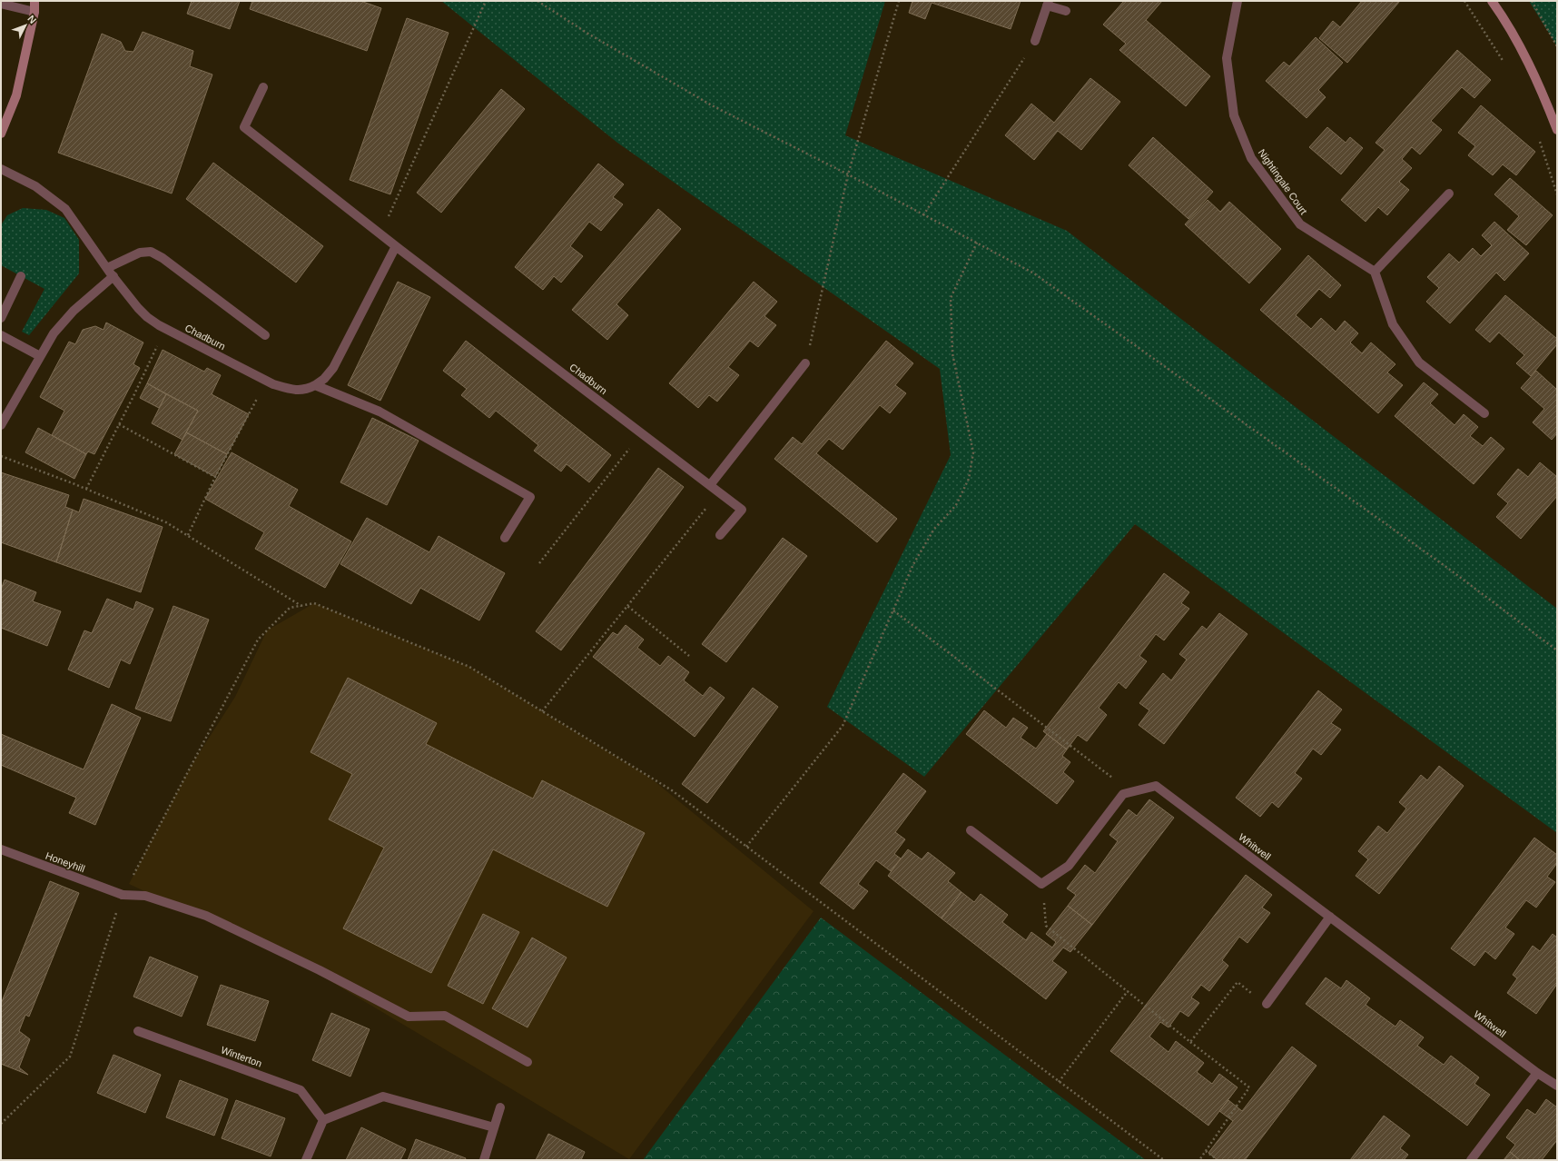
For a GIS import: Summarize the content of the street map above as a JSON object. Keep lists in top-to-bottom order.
{
  "streets": {
    "street": [
      "Nightingale Court",
      "Chadburn",
      "Whitwell",
      "Honeyhill",
      "Winterton"
    ]
  },
  "north": "top right"
}
